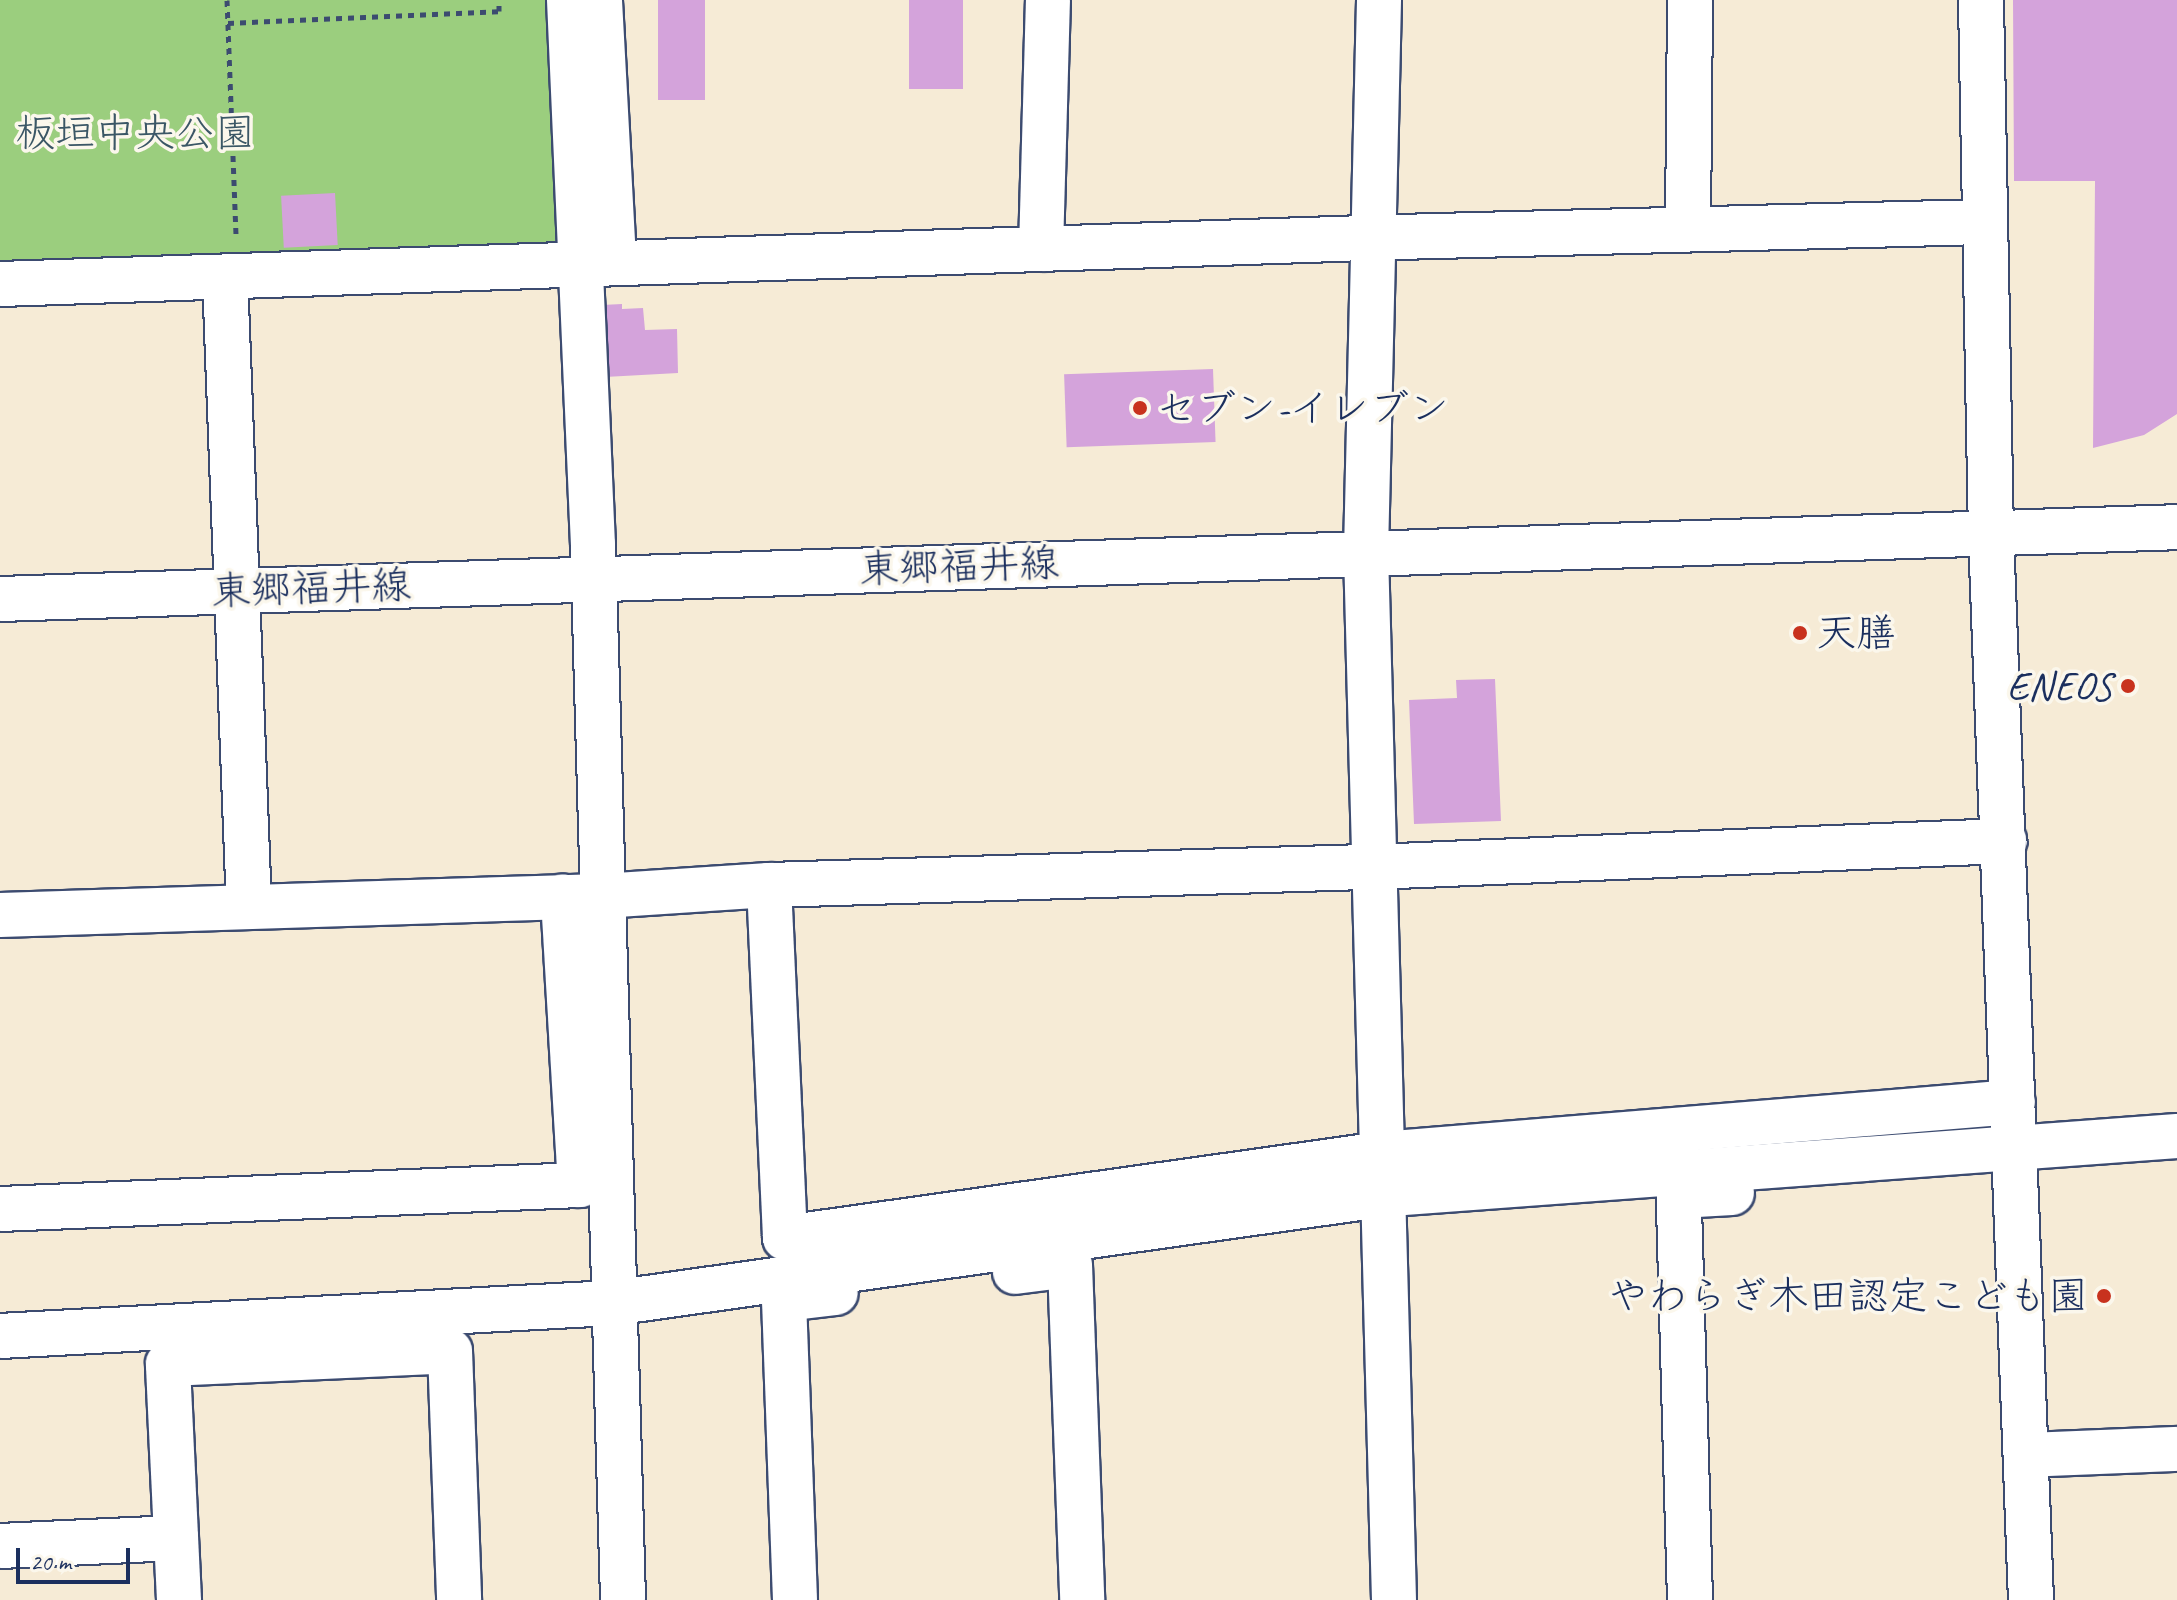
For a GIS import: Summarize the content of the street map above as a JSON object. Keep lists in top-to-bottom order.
{
  "streets": {
    "street": ["東郷福井線"]
  },
  "parks": ["板垣中央公園"],
  "places": [
    "セブン-イレブン",
    "天膳",
    "ENEOS",
    "やわらぎ木田認定こども園"
  ],
  "scale_bar": "20 m"
}
